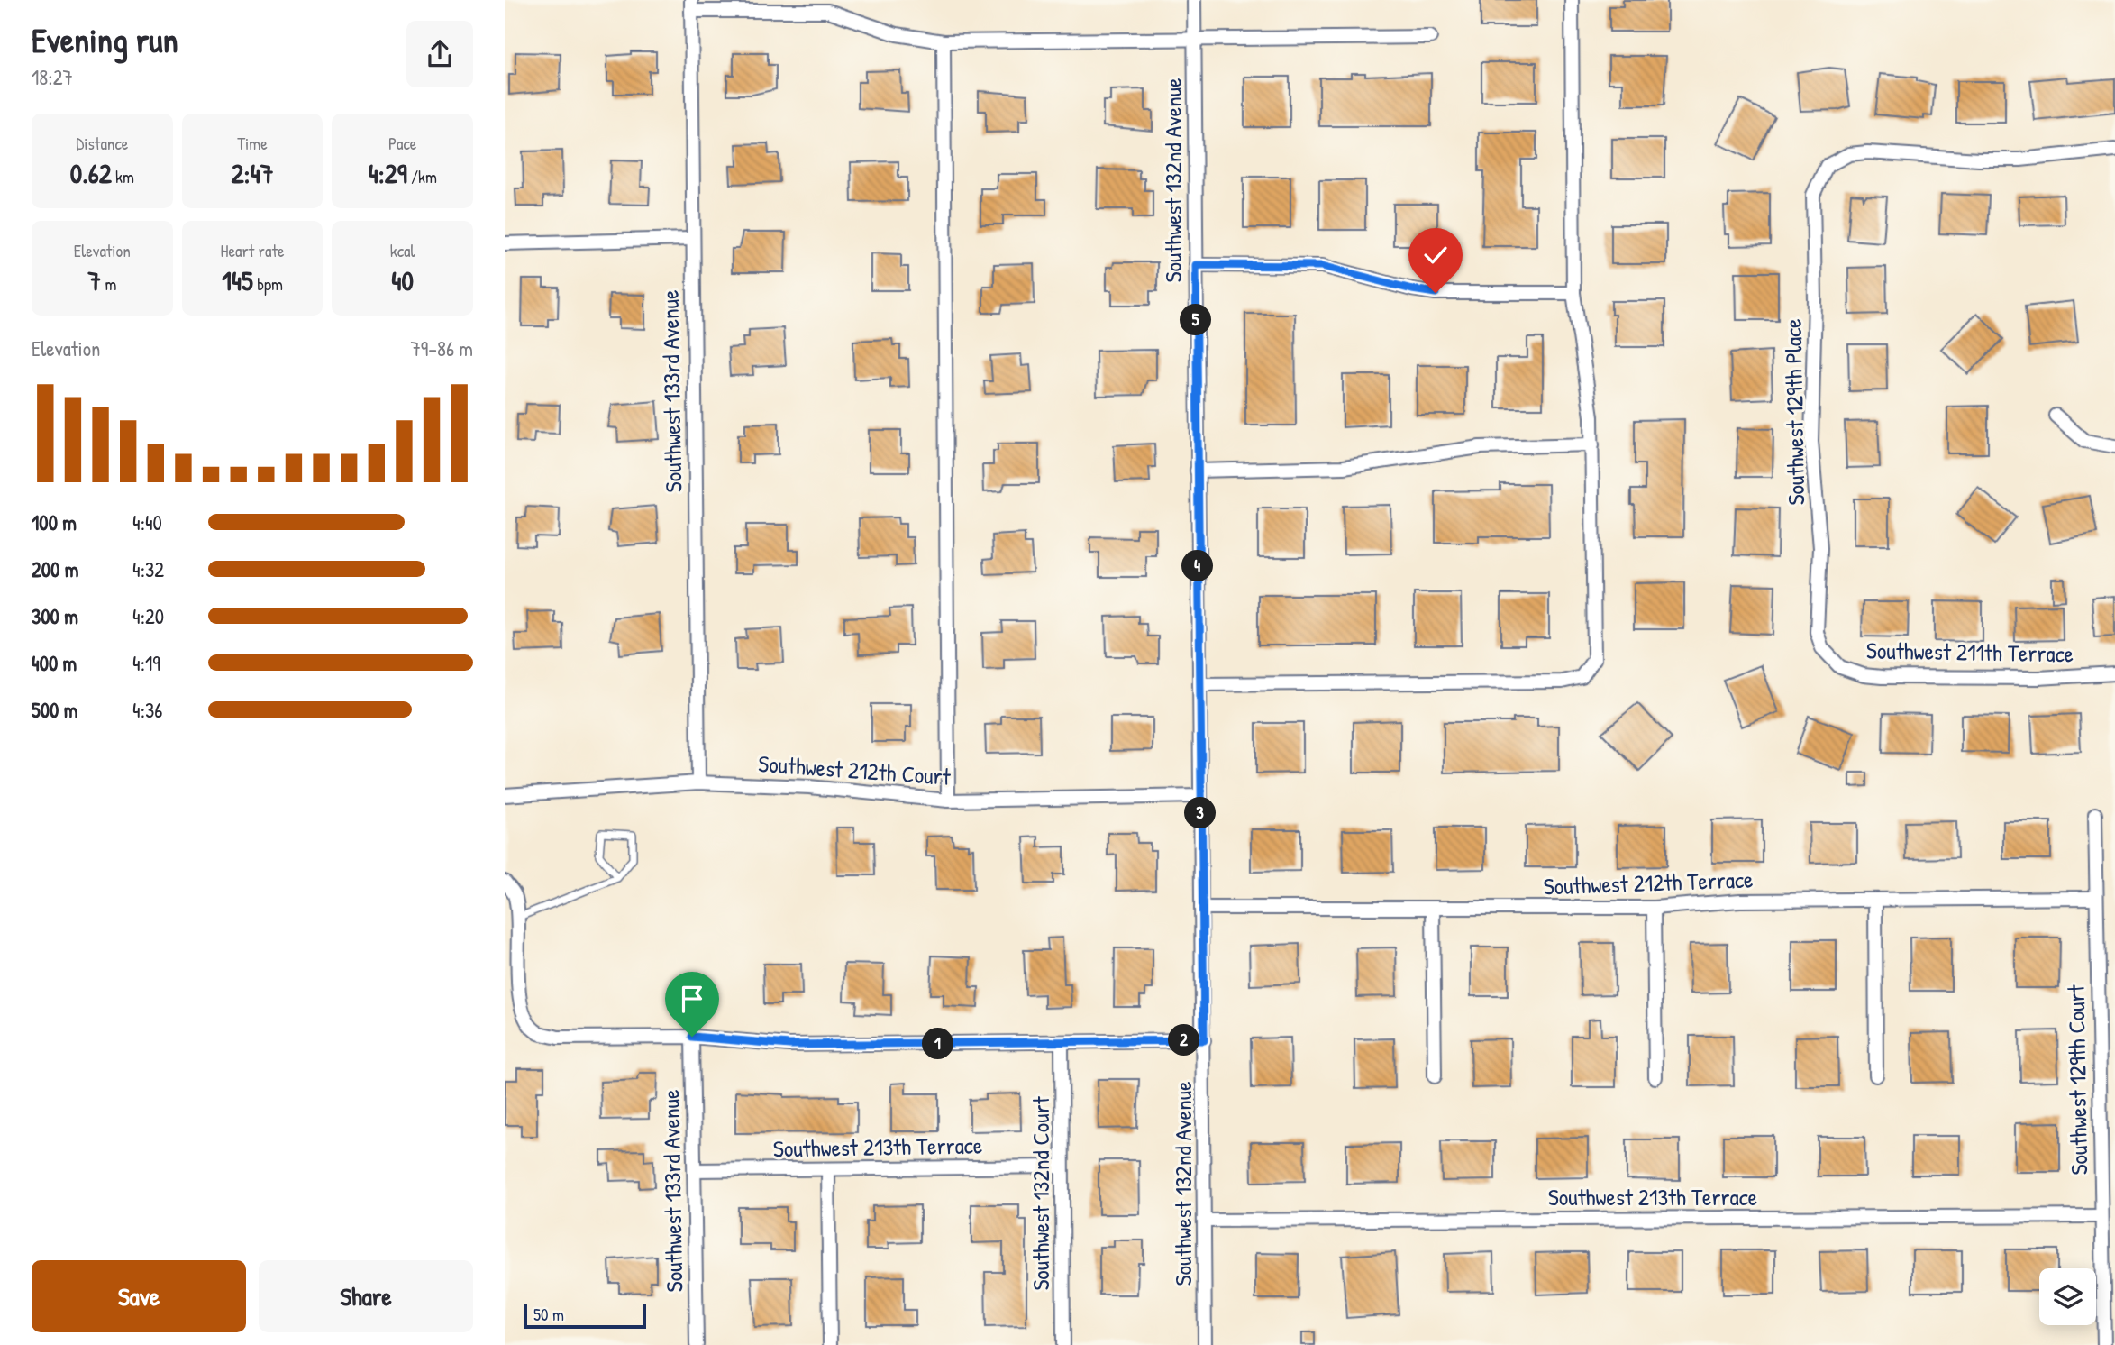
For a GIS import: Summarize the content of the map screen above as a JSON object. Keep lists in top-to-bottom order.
{
  "streets": {
    "street": [
      "Southwest 132nd Avenue",
      "Southwest 133rd Avenue",
      "Southwest 129th Place",
      "Southwest 211th Terrace",
      "Southwest 212th Court",
      "Southwest 212th Terrace",
      "Southwest 129th Court",
      "Southwest 213th Terrace",
      "Southwest 132nd Court"
    ]
  },
  "crossings": [
    ["Southwest 132nd Avenue", "Southwest 212th Court"],
    ["Southwest 132nd Avenue", "Southwest 212th Terrace"],
    ["Southwest 132nd Avenue", "Southwest 213th Terrace"],
    ["Southwest 133rd Avenue", "Southwest 212th Court"],
    ["Southwest 133rd Avenue", "Southwest 213th Terrace"],
    ["Southwest 129th Place", "Southwest 211th Terrace"],
    ["Southwest 212th Terrace", "Southwest 129th Court"],
    ["Southwest 129th Court", "Southwest 213th Terrace"],
    ["Southwest 213th Terrace", "Southwest 132nd Court"]
  ],
  "scale_bar": "50 m",
  "page": {
    "heading": ["Evening run", "18:27"],
    "stats": [
      ["Distance", "0.62 km"],
      ["Time", "2:47"],
      ["Pace", "4:29 /km"],
      ["Elevation", "7 m"],
      ["Heart rate", "145 bpm"],
      ["kcal", "40"]
    ],
    "pins": [
      "5",
      "4",
      "3",
      "2",
      "1"
    ],
    "chart": ["Elevation", "79–86 m"],
    "list": [
      {
        "name": "100 m",
        "note": "4:40"
      },
      {
        "name": "200 m",
        "note": "4:32"
      },
      {
        "name": "300 m",
        "note": "4:20"
      },
      {
        "name": "400 m",
        "note": "4:19"
      },
      {
        "name": "500 m",
        "note": "4:36"
      }
    ],
    "buttons": ["Save", "Share"],
    "scale": "50 m"
  }
}
